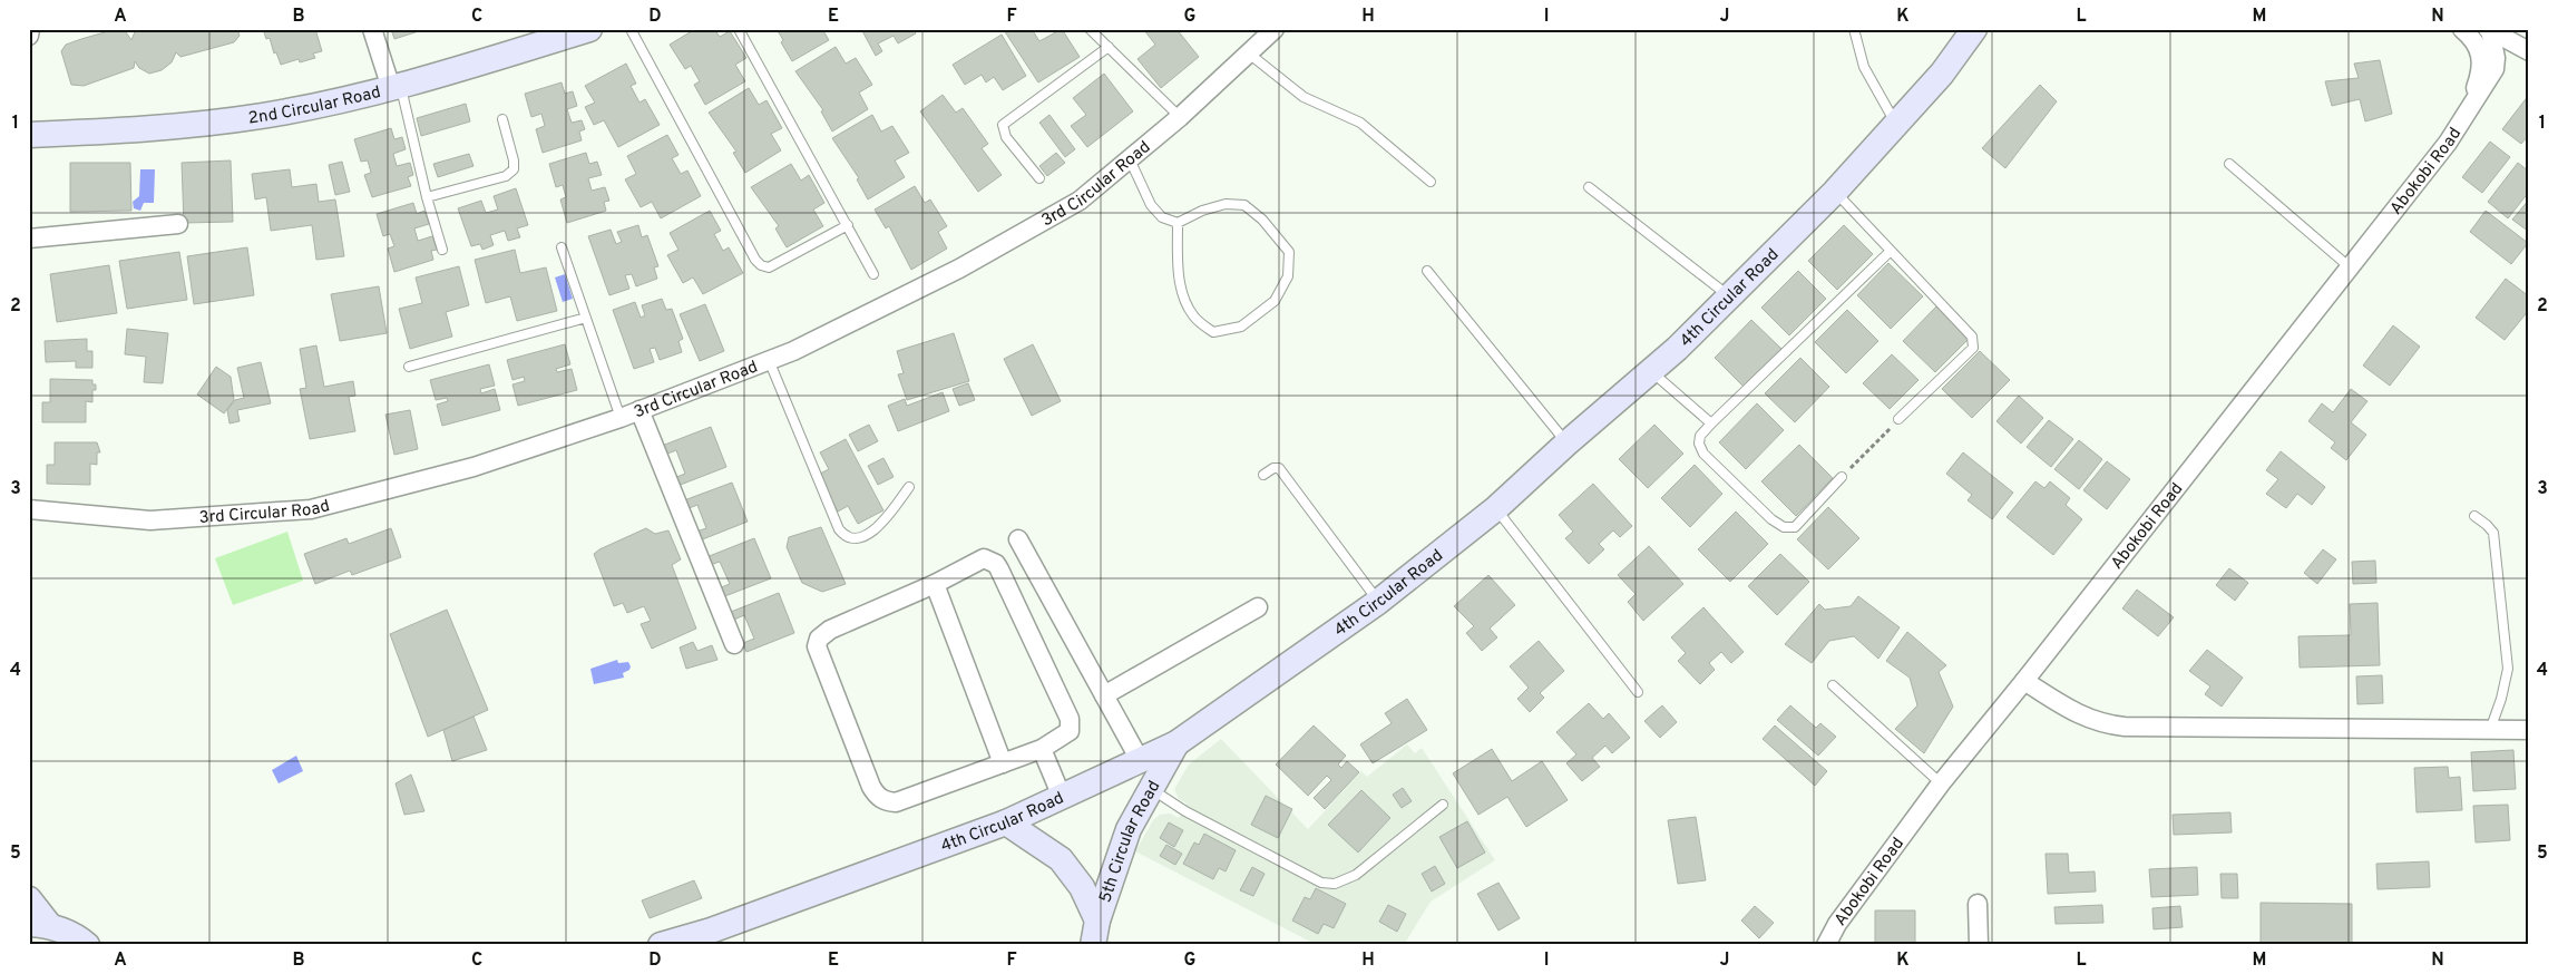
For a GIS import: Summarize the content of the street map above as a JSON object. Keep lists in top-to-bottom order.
{
  "streets": {
    "street": [
      "2nd Circular Road",
      "Abokobi Road",
      "3rd Circular Road",
      "4th Circular Road",
      "5th Circular Road"
    ]
  },
  "crossings": [
    ["4th Circular Road", "5th Circular Road"]
  ],
  "grid": {
    "columns": [
      "A",
      "B",
      "C",
      "D",
      "E",
      "F",
      "G",
      "H",
      "I",
      "J",
      "K",
      "L",
      "M",
      "N"
    ],
    "rows": [
      "1",
      "2",
      "3",
      "4",
      "5"
    ]
  }
}
